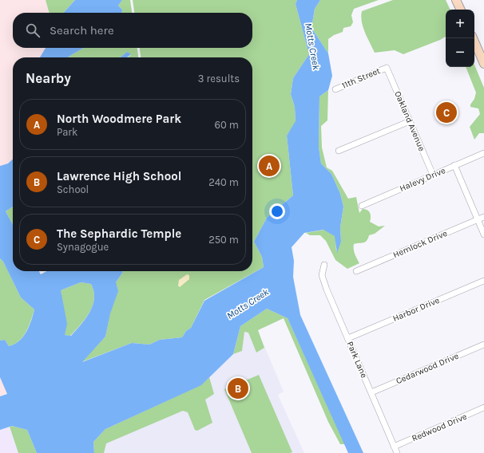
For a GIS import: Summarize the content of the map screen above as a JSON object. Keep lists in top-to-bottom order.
{
  "streets": {
    "street": [
      "11th Street",
      "Oakland Avenue",
      "Halevy Drive",
      "Hemlock Drive",
      "Harbor Drive",
      "Park Lane",
      "Cedarwood Drive",
      "Redwood Drive"
    ]
  },
  "crossings": [
    ["11th Street", "Oakland Avenue"],
    ["Oakland Avenue", "Halevy Drive"],
    ["Harbor Drive", "Park Lane"],
    ["Park Lane", "Cedarwood Drive"],
    ["Park Lane", "Redwood Drive"]
  ],
  "water": ["Motts Creek"],
  "page": {
    "map_buttons": ["+", "−"],
    "search": "Search here",
    "heading": ["Nearby", "3 results"],
    "list": [
      {
        "mark": "A",
        "name": "North Woodmere Park",
        "note": "Park",
        "value": "60 m"
      },
      {
        "mark": "B",
        "name": "Lawrence High School",
        "note": "School",
        "value": "240 m"
      },
      {
        "mark": "C",
        "name": "The Sephardic Temple",
        "note": "Synagogue",
        "value": "250 m"
      }
    ],
    "pins": ["C", "A", "B"]
  }
}
